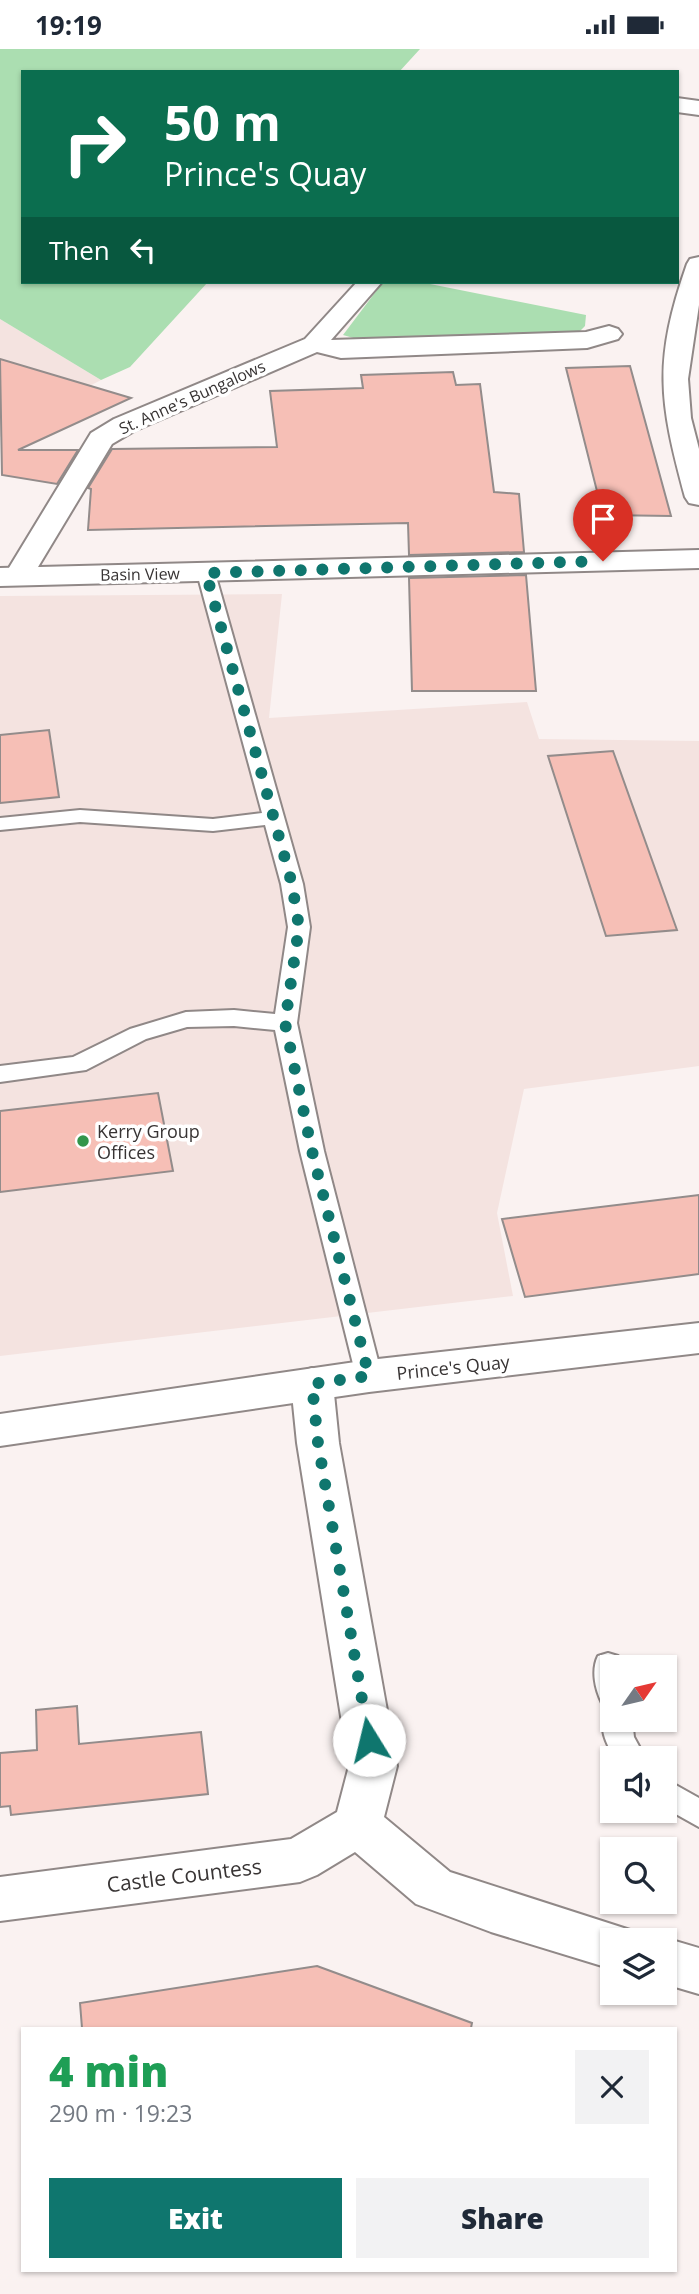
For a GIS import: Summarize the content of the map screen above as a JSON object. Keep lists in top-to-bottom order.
{
  "streets": {
    "street": [
      "St. Anne's Bungalows",
      "Basin View",
      "Prince's Quay",
      "Castle Countess"
    ]
  },
  "crossings": [
    ["St. Anne's Bungalows", "Basin View"]
  ],
  "places": ["Kerry Group Offices"],
  "north": "top right",
  "page": {
    "status": "19:19",
    "turn": ["50 m", "Prince's Quay"],
    "then": "Then",
    "heading": ["4 min", "290 m · 19:23"],
    "buttons": ["Exit", "Share"]
  }
}
